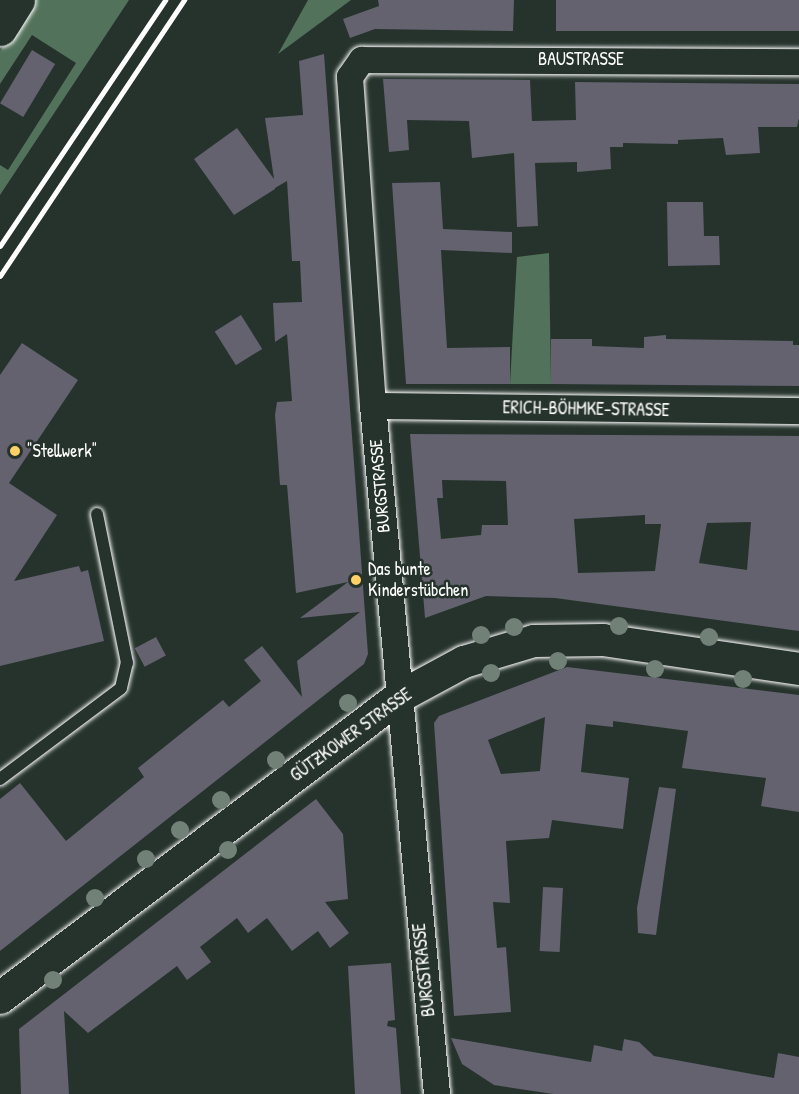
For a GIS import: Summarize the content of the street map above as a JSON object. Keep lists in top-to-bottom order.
{
  "streets": {
    "street": [
      "BAUSTRASSE",
      "ERICH-BÖHMKE-STRASSE",
      "BURGSTRASSE",
      "GÜTZKOWER STRASSE"
    ]
  },
  "crossings": [
    ["BAUSTRASSE", "BURGSTRASSE"],
    ["ERICH-BÖHMKE-STRASSE", "BURGSTRASSE"],
    ["BURGSTRASSE", "GÜTZKOWER STRASSE"]
  ],
  "places": ["\"Stellwerk\"", "Das bunte Kinderstübchen"]
}
